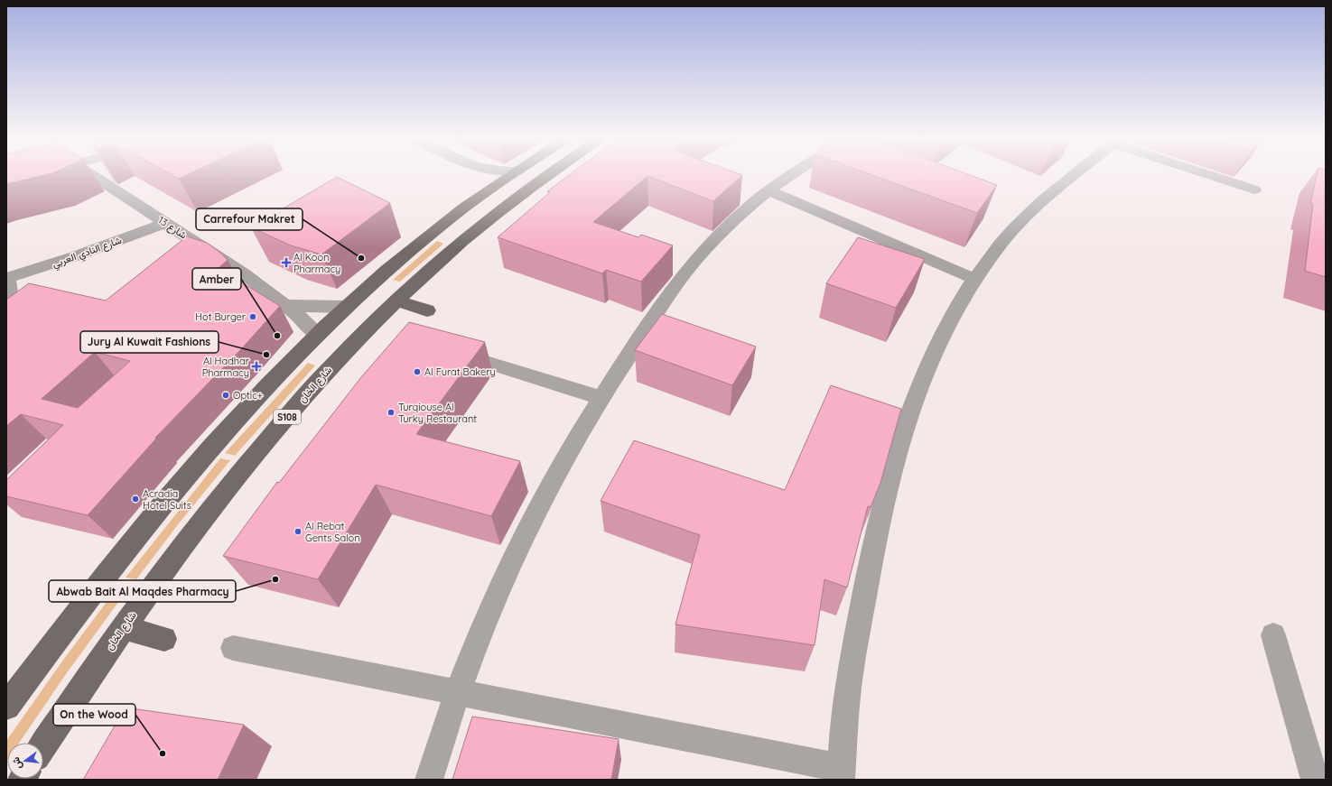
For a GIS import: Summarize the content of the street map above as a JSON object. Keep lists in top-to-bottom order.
{
  "streets": {
    "main road": ["شارع الخان", "S108"],
    "street": ["شارع 13", "شارع النادي العربي"]
  },
  "crossings": [
    ["شارع 13", "شارع النادي العربي"]
  ],
  "places": {
    "other": [
      "Carrefour Makret",
      "Hot Burger",
      "Amber",
      "Jury Al Kuwait Fashions",
      "Al Furat Bakery",
      "Optic+",
      "Turqiouse Al Turky Restaurant",
      "Acradia Hotel Suits",
      "Al Rebat Gents Salon",
      "Abwab Bait Al Maqdes Pharmacy",
      "On the Wood"
    ],
    "health": ["Al Koon Pharmacy", "Al Hadhar Pharmacy"]
  },
  "north": "left"
}
